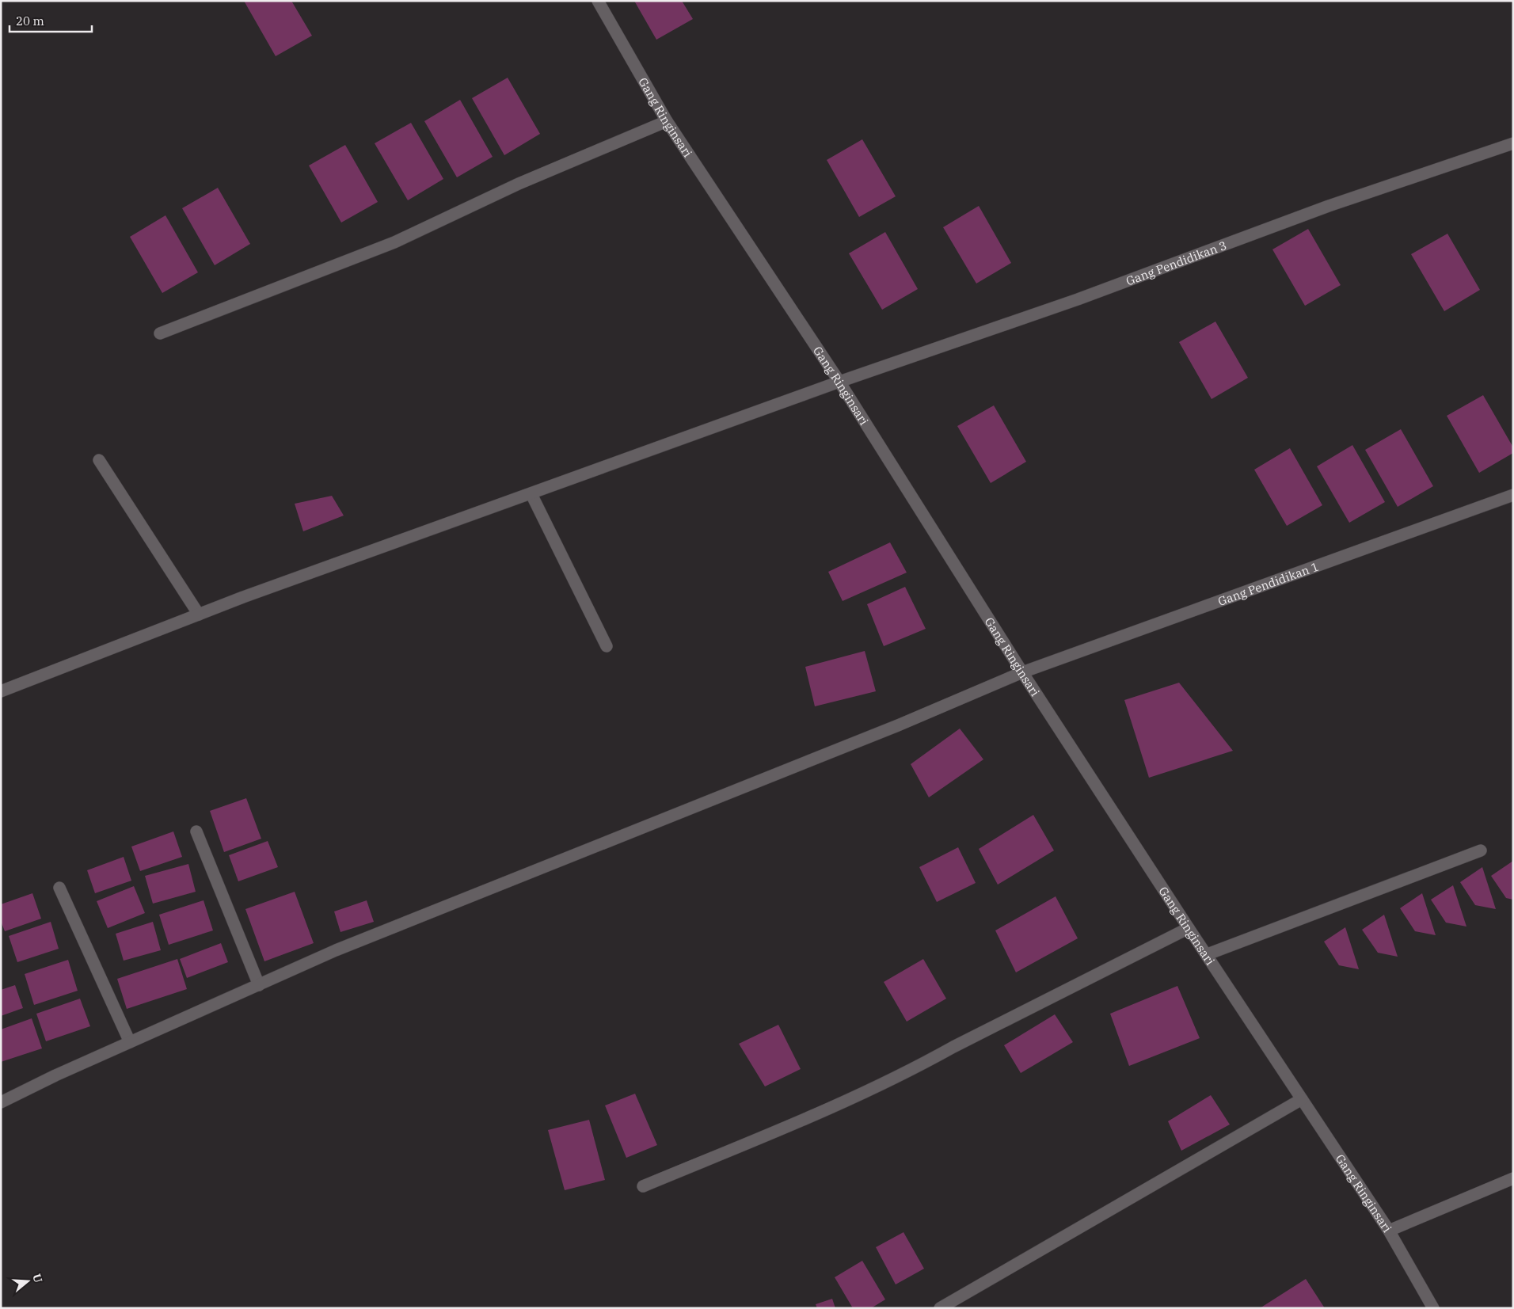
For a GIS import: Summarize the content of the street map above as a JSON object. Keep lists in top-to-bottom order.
{
  "streets": {
    "street": ["Gang Ringinsari", "Gang Pendidikan 3", "Gang Pendidikan 1"]
  },
  "crossings": [
    ["Gang Ringinsari", "Gang Pendidikan 3"],
    ["Gang Ringinsari", "Gang Pendidikan 1"]
  ],
  "scale_bar": "20 m",
  "north": "right"
}
